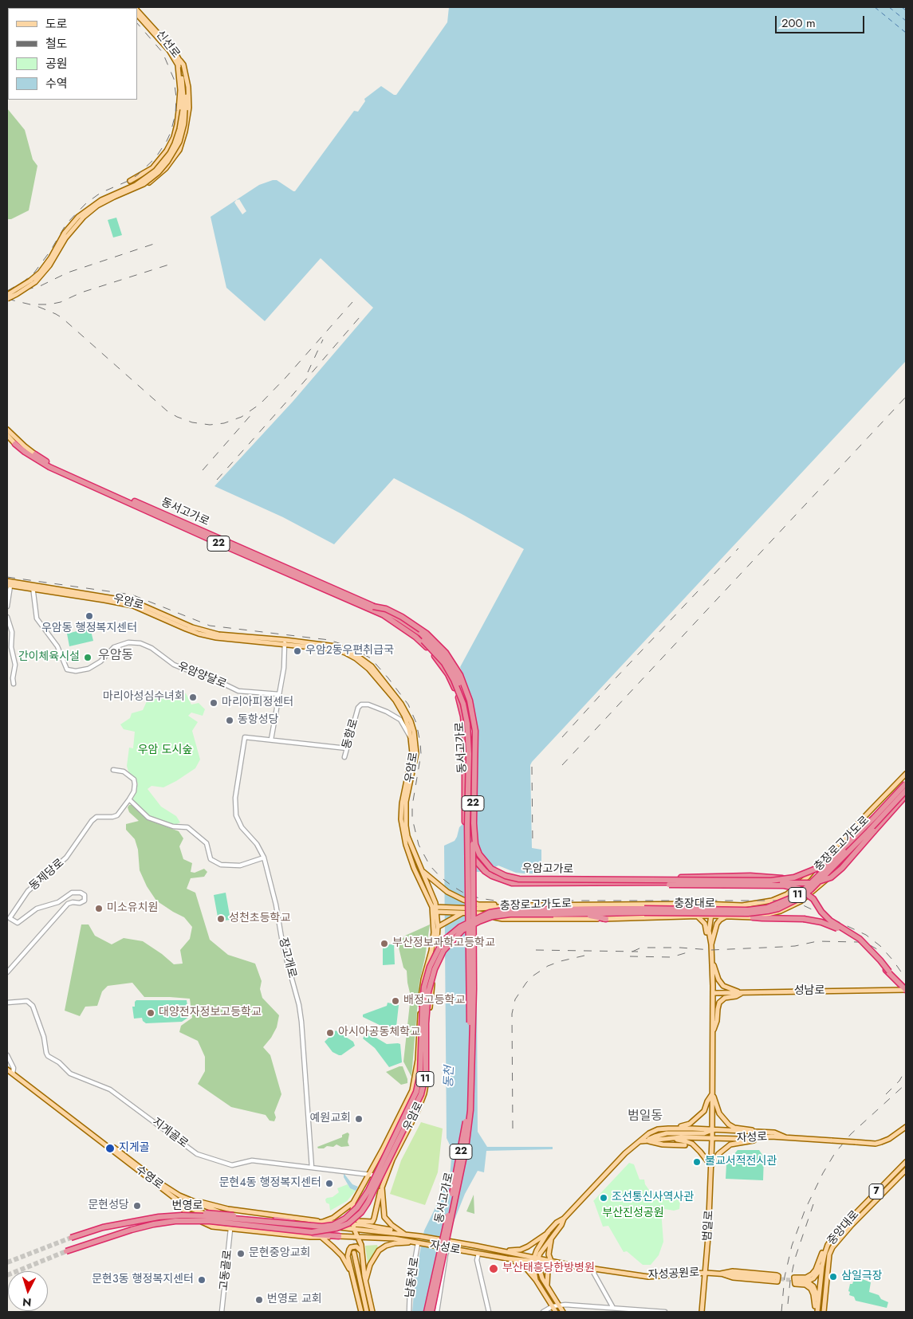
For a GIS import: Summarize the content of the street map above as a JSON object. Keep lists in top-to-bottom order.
{
  "streets": {
    "highway": [
      "동서고가로",
      "22",
      "충장로고가도로",
      "우암고가로",
      "11",
      "번영로"
    ],
    "main road": [
      "신선로",
      "우암로",
      "충장대로",
      "성남로",
      "자성로",
      "수영로",
      "7",
      "범일로",
      "중앙대로",
      "자성공원로"
    ],
    "street": [
      "우암양달로",
      "동항로",
      "동제당로",
      "장고개로",
      "지게골로",
      "고동골로",
      "남동천로"
    ]
  },
  "crossings": [
    ["동서고가로", "우암고가로"],
    ["우암로", "우암양달로"],
    ["우암로", "동항로"],
    ["우암로", "충장대로"],
    ["우암로", "지게골로"],
    ["우암로", "자성로"],
    ["우암로", "수영로"],
    ["동항로", "장고개로"],
    ["충장로고가도로", "우암고가로"],
    ["충장로고가도로", "번영로"],
    ["우암고가로", "충장대로"],
    ["장고개로", "지게골로"],
    ["자성로", "수영로"],
    ["자성로", "범일로"],
    ["자성로", "자성공원로"],
    ["자성로", "남동천로"],
    ["범일로", "자성공원로"]
  ],
  "districts": ["우암동", "범일동"],
  "water": ["동천"],
  "parks": ["우암 도시숲", "부산진성공원"],
  "places": [
    "우암동 행정복지센터",
    "우암2동우편취급국",
    "간이체육시설",
    "마리아성심수녀회",
    "마리아피정센터",
    "동항성당",
    "미소유치원",
    "성천초등학교",
    "부산정보과학고등학교",
    "배정고등학교",
    "대양전자정보고등학교",
    "아시아공동체학교",
    "예원교회",
    "지게골",
    "불교서적전시관",
    "문현4동 행정복지센터",
    "조선통신사역사관",
    "문현성당",
    "문현중앙교회",
    "부산태흥당한방병원",
    "삼일극장",
    "문현3동 행정복지센터",
    "번영로 교회"
  ],
  "legend": [
    "도로",
    "철도",
    "공원",
    "수역"
  ],
  "scale_bar": "200 m",
  "north": "bottom"
}
